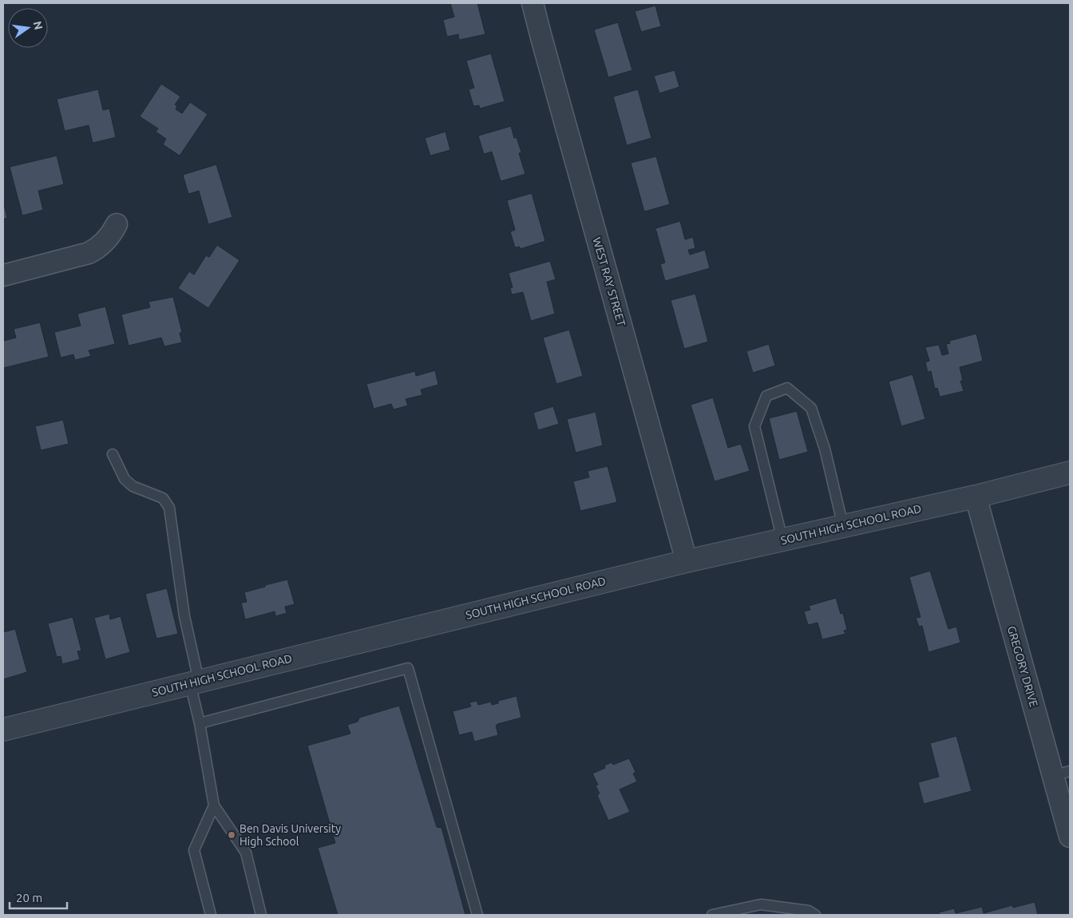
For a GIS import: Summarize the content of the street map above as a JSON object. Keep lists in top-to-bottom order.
{
  "streets": {
    "street": ["WEST RAY STREET", "SOUTH HIGH SCHOOL ROAD", "GREGORY DRIVE"]
  },
  "crossings": [
    ["WEST RAY STREET", "SOUTH HIGH SCHOOL ROAD"],
    ["SOUTH HIGH SCHOOL ROAD", "GREGORY DRIVE"]
  ],
  "places": ["Ben Davis University High School"],
  "scale_bar": "20 m",
  "north": "right"
}
